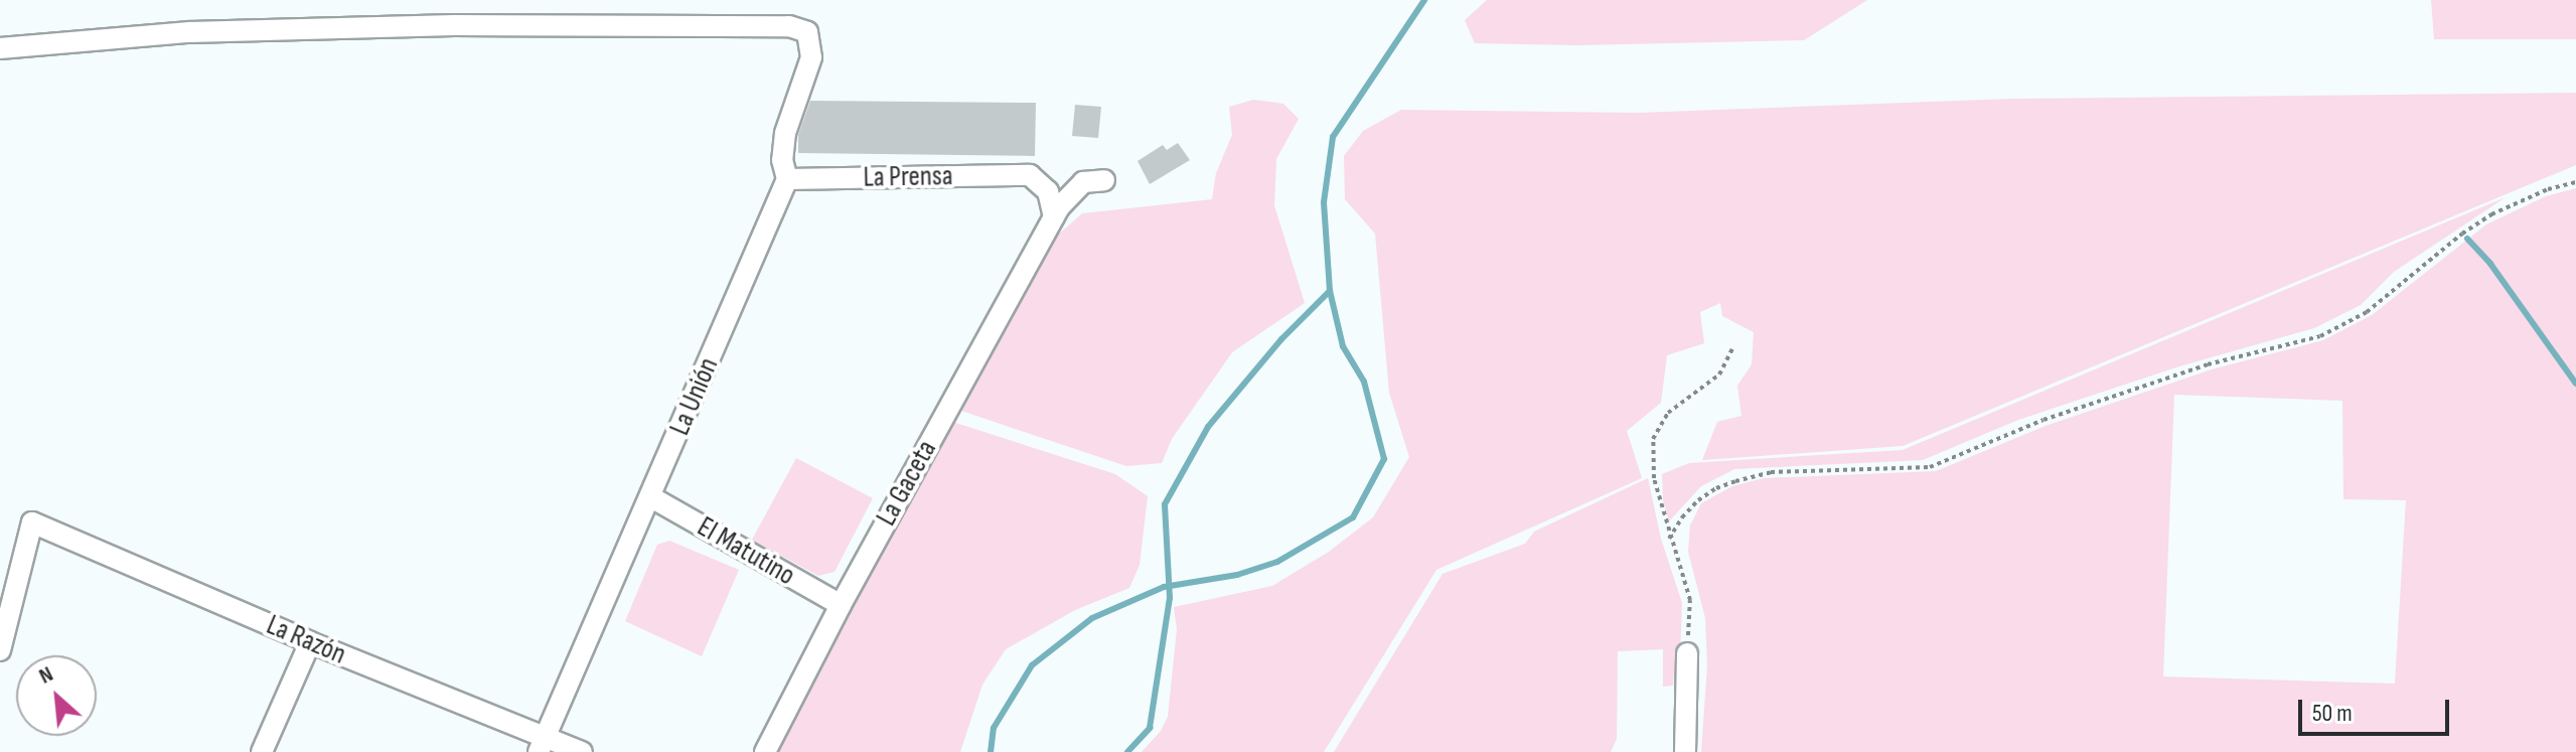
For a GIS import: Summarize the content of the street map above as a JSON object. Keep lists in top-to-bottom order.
{
  "streets": {
    "street": [
      "La Prensa",
      "La Unión",
      "La Gaceta",
      "El Matutino",
      "La Razón"
    ]
  },
  "crossings": [
    ["La Prensa", "La Unión"],
    ["La Prensa", "La Gaceta"],
    ["La Unión", "El Matutino"],
    ["La Unión", "La Razón"],
    ["La Gaceta", "El Matutino"]
  ],
  "scale_bar": "50 m",
  "north": "top left"
}
